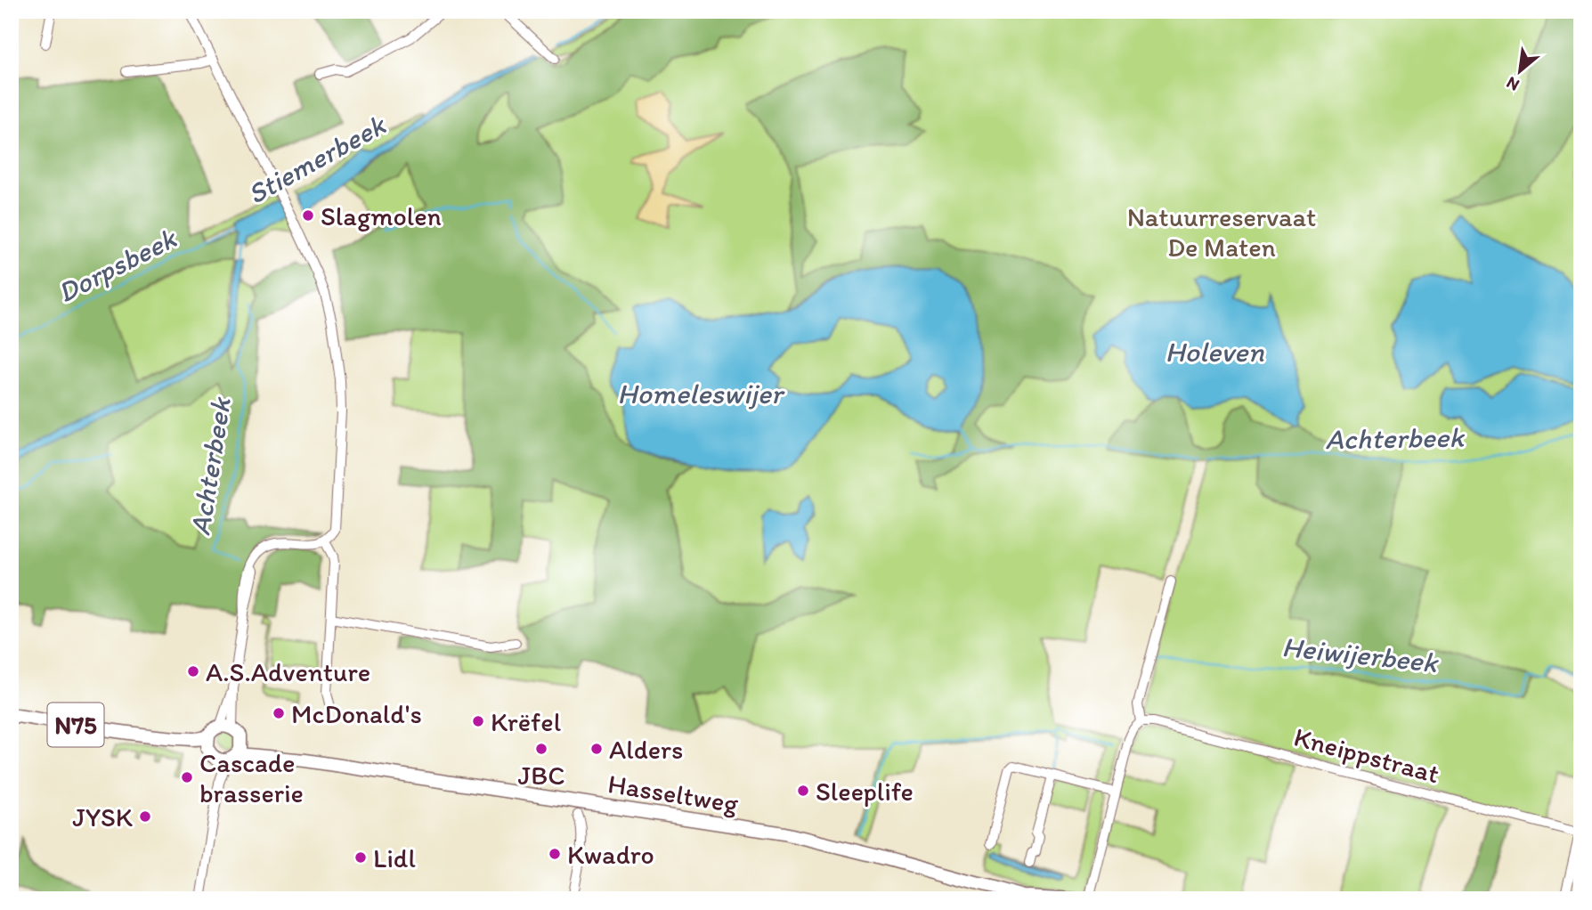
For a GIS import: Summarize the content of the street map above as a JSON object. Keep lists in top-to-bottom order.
{
  "streets": {
    "main road": ["N75", "Hasseltweg"],
    "street": ["Kneippstraat"]
  },
  "water": [
    "Stiemerbeek",
    "Dorpsbeek",
    "Holeven",
    "Homeleswijer",
    "Achterbeek",
    "Heiwijerbeek"
  ],
  "parks": ["Natuurreservaat De Maten"],
  "places": [
    "Slagmolen",
    "A.S.Adventure",
    "McDonald's",
    "Krëfel",
    "JBC",
    "Alders",
    "Cascade brasserie",
    "Sleeplife",
    "JYSK",
    "Kwadro",
    "Lidl"
  ],
  "north": "bottom left"
}
